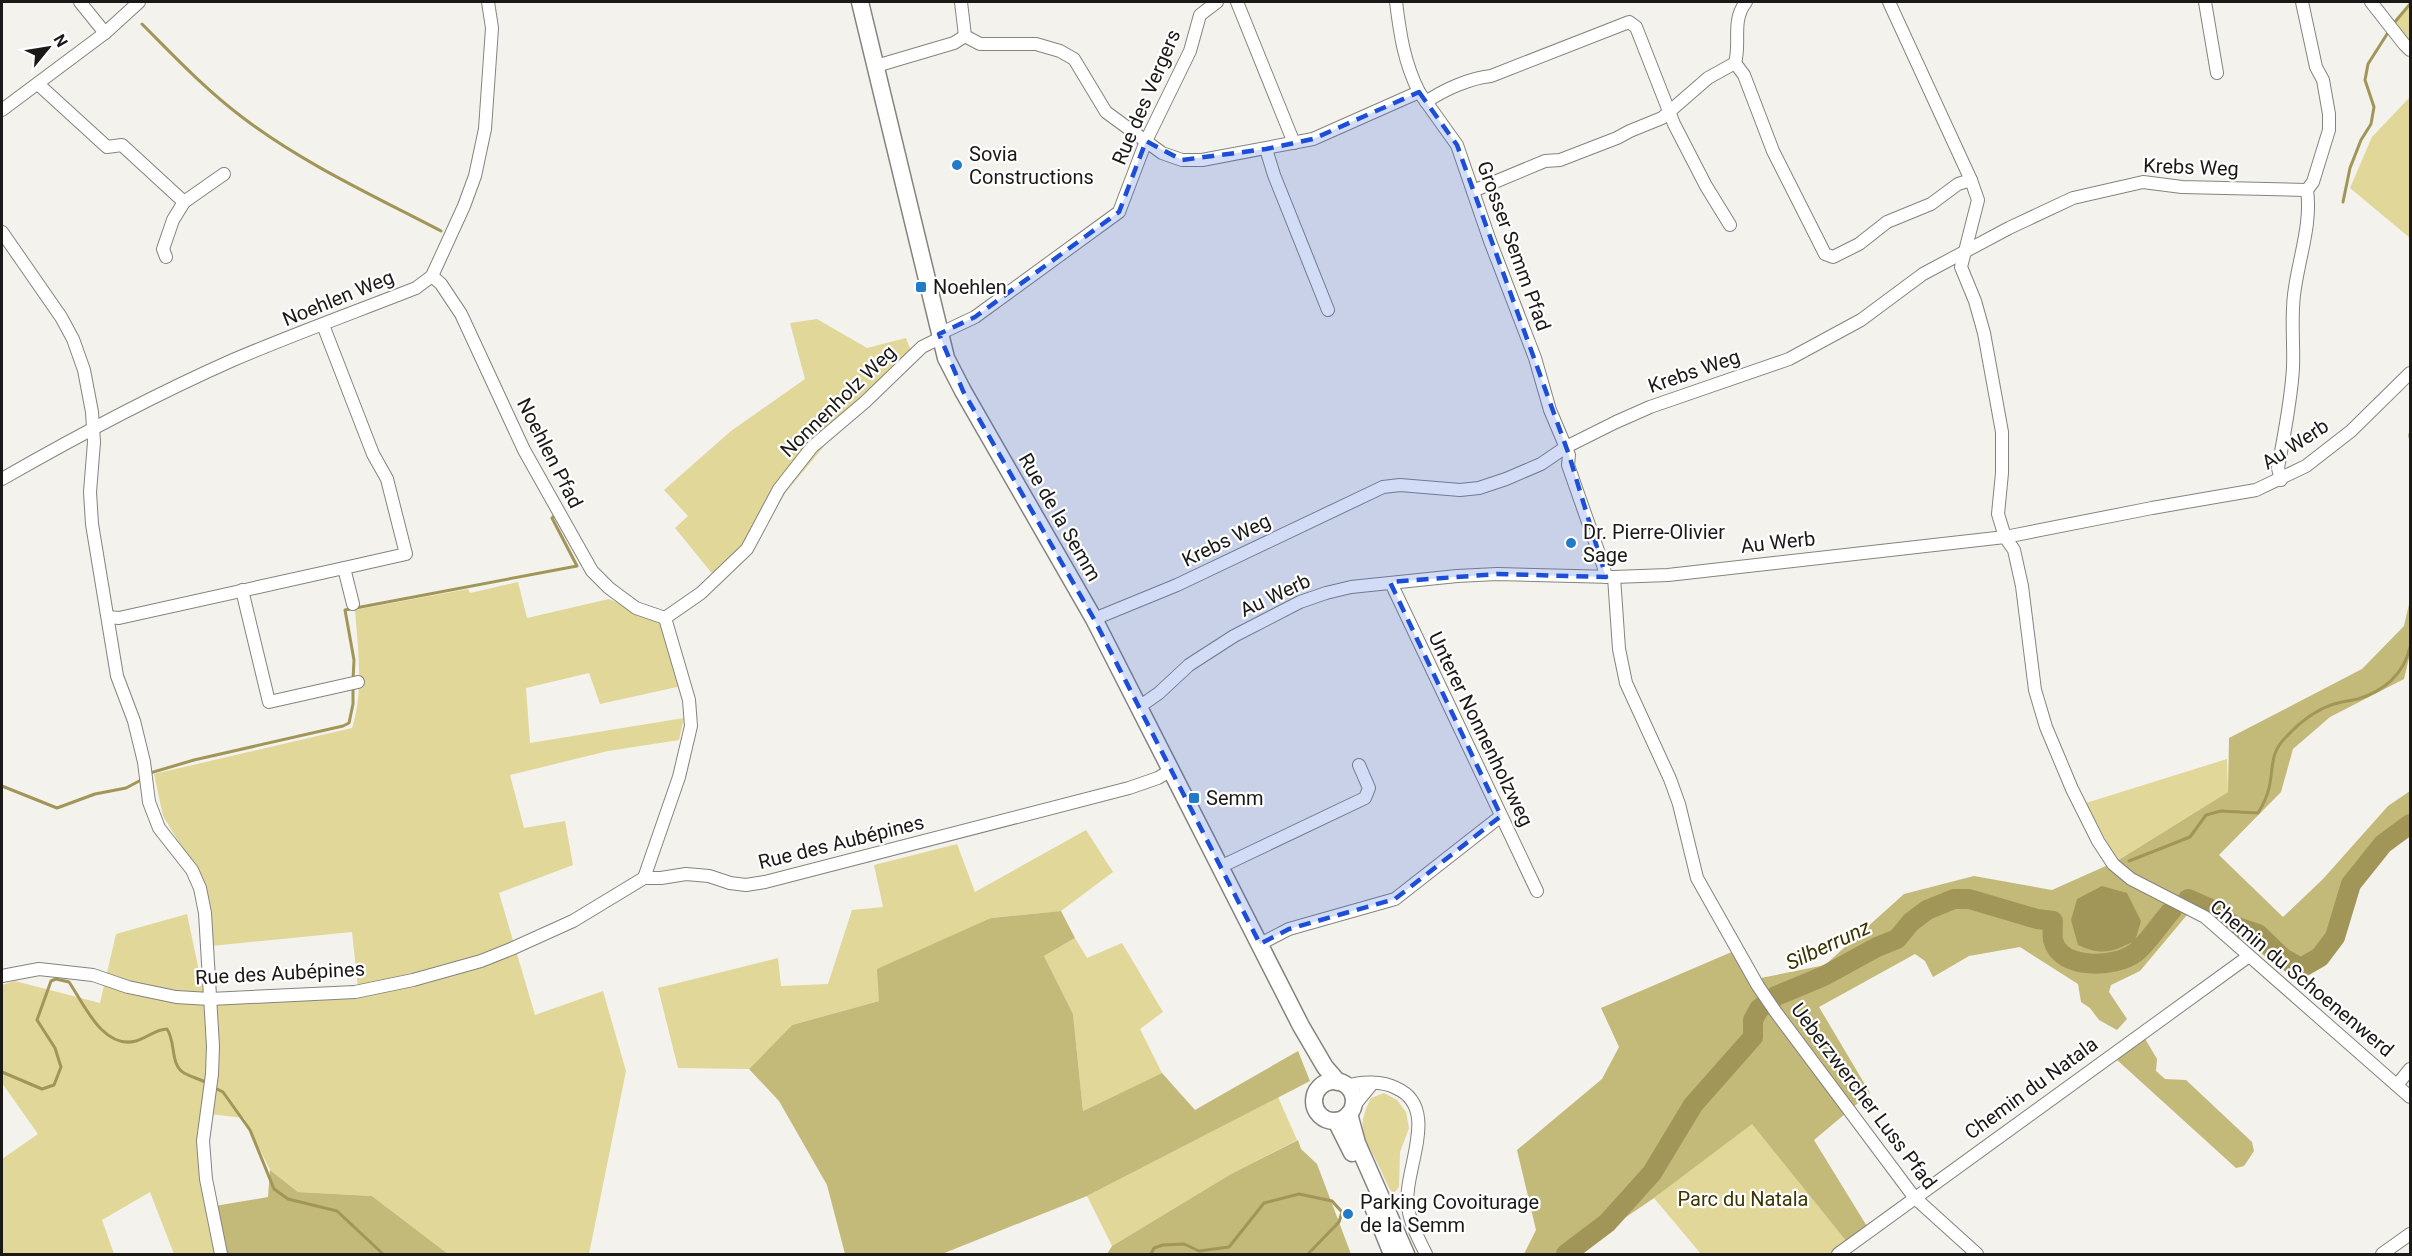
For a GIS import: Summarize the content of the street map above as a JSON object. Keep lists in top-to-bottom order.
{
  "streets": {
    "main road": ["Rue de la Semm"],
    "street": [
      "Rue des Vergers",
      "Krebs Weg",
      "Grosser Semm Pfad",
      "Noehlen Weg",
      "Nonnenholz Weg",
      "Au Werb",
      "Noehlen Pfad",
      "Unterer Nonnenholzweg",
      "Rue des Aubépines",
      "Chemin du Schoenenwerd",
      "Chemin du Natala",
      "Ueberzwercher Luss Pfad"
    ]
  },
  "crossings": [
    ["Rue des Vergers", "Nonnenholz Weg"],
    ["Rue des Vergers", "Rue de la Semm"],
    ["Krebs Weg", "Grosser Semm Pfad"],
    ["Krebs Weg", "Rue de la Semm"],
    ["Krebs Weg", "Chemin du Schoenenwerd"],
    ["Grosser Semm Pfad", "Au Werb"],
    ["Grosser Semm Pfad", "Ueberzwercher Luss Pfad"],
    ["Noehlen Weg", "Noehlen Pfad"],
    ["Nonnenholz Weg", "Noehlen Pfad"],
    ["Nonnenholz Weg", "Rue de la Semm"],
    ["Au Werb", "Rue de la Semm"],
    ["Au Werb", "Unterer Nonnenholzweg"],
    ["Au Werb", "Chemin du Schoenenwerd"],
    ["Au Werb", "Ueberzwercher Luss Pfad"],
    ["Rue de la Semm", "Rue des Aubépines"],
    ["Chemin du Schoenenwerd", "Chemin du Natala"],
    ["Chemin du Natala", "Ueberzwercher Luss Pfad"]
  ],
  "water": ["Silberrunz"],
  "parks": ["Parc du Natala"],
  "places": {
    "other": ["Sovia Constructions", "Dr. Pierre-Olivier Sage", "Parking Covoiturage de la Semm"],
    "transit": ["Noehlen", "Semm"]
  },
  "north": "top right"
}
